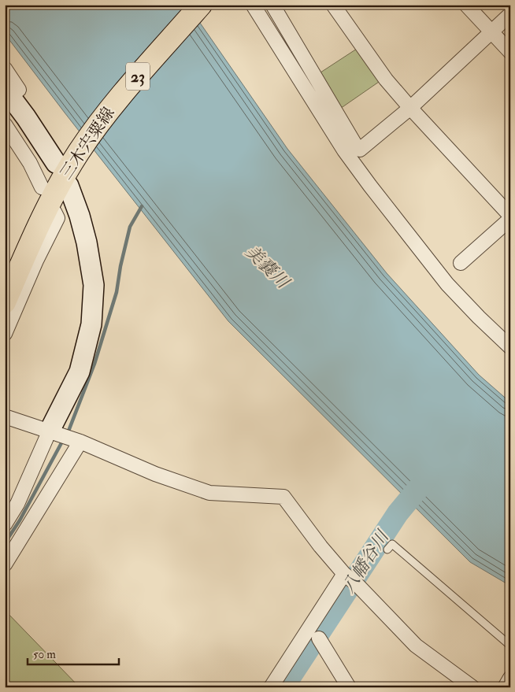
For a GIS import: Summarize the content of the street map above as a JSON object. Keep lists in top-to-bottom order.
{
  "streets": {
    "main road": ["23", "三木宍粟線"]
  },
  "water": ["美嚢川", "八幡谷川"],
  "scale_bar": "50 m"
}
